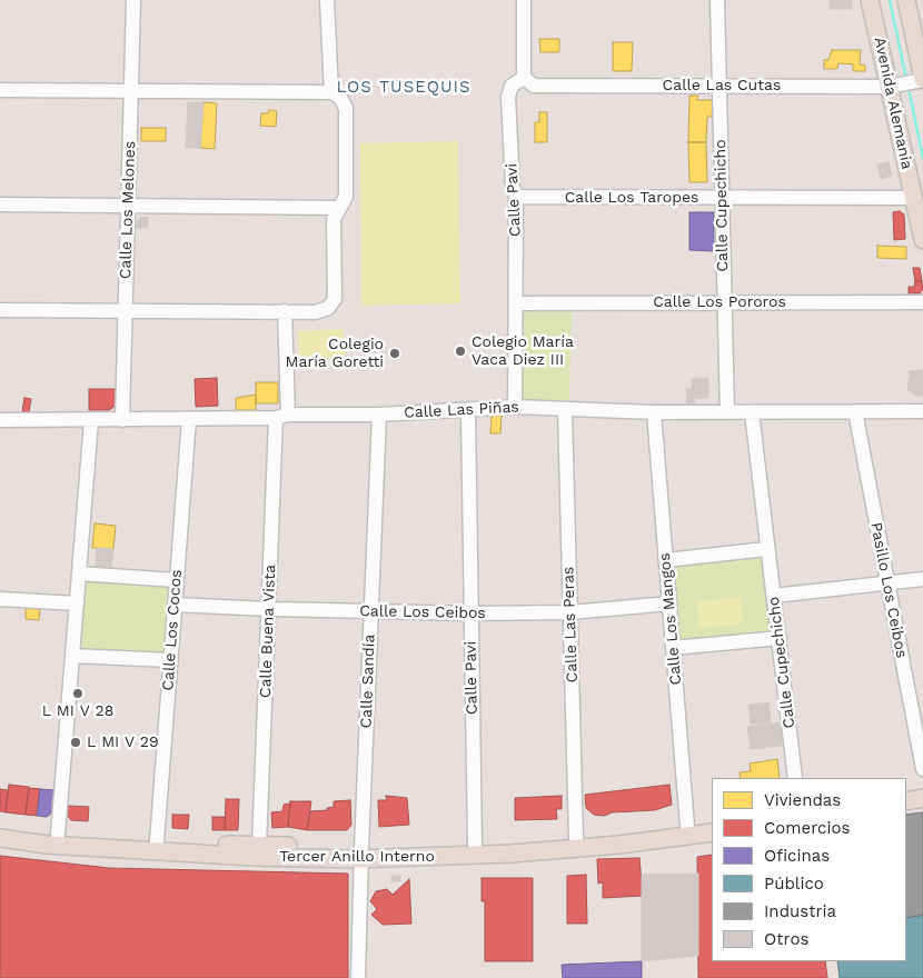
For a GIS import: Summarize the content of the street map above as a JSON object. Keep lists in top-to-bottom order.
{
  "streets": {
    "main road": ["Avenida Alemania", "Tercer Anillo Interno"],
    "street": [
      "Calle Las Cutas",
      "Calle Los Taropes",
      "Calle Pavi",
      "Calle Cupechicho",
      "Calle Los Melones",
      "Calle Los Pororos",
      "Calle Las Piñas",
      "Pasillo Los Ceibos",
      "Calle Los Ceibos",
      "Calle Los Mangos",
      "Calle Las Peras",
      "Calle Los Cocos",
      "Calle Buena Vista",
      "Calle Sandía"
    ]
  },
  "crossings": [
    ["Calle Las Cutas", "Avenida Alemania"],
    ["Calle Las Cutas", "Calle Pavi"],
    ["Calle Las Cutas", "Calle Cupechicho"],
    ["Avenida Alemania", "Calle Los Taropes"],
    ["Calle Los Taropes", "Calle Pavi"],
    ["Calle Los Taropes", "Calle Cupechicho"],
    ["Calle Pavi", "Calle Los Pororos"],
    ["Calle Pavi", "Calle Las Piñas"],
    ["Calle Pavi", "Calle Los Ceibos"],
    ["Calle Pavi", "Tercer Anillo Interno"],
    ["Calle Cupechicho", "Calle Los Pororos"],
    ["Calle Cupechicho", "Calle Las Piñas"],
    ["Calle Los Melones", "Calle Las Piñas"],
    ["Calle Las Piñas", "Pasillo Los Ceibos"],
    ["Calle Las Piñas", "Calle Los Mangos"],
    ["Calle Las Piñas", "Calle Las Peras"],
    ["Calle Las Piñas", "Calle Los Cocos"],
    ["Calle Las Piñas", "Calle Buena Vista"],
    ["Calle Las Piñas", "Calle Sandía"],
    ["Calle Los Ceibos", "Calle Los Mangos"],
    ["Calle Los Ceibos", "Calle Las Peras"],
    ["Calle Los Ceibos", "Calle Los Cocos"],
    ["Calle Los Ceibos", "Calle Buena Vista"],
    ["Calle Los Ceibos", "Calle Sandía"],
    ["Calle Los Mangos", "Tercer Anillo Interno"],
    ["Calle Las Peras", "Tercer Anillo Interno"],
    ["Calle Los Cocos", "Tercer Anillo Interno"],
    ["Calle Buena Vista", "Tercer Anillo Interno"],
    ["Calle Sandía", "Tercer Anillo Interno"]
  ],
  "districts": ["LOS TUSEQUIS"],
  "places": [
    "Colegio María Vaca Diez III",
    "Colegio María Goretti",
    "L MI V 28",
    "L MI V 29"
  ],
  "legend": [
    "Viviendas",
    "Comercios",
    "Oficinas",
    "Público",
    "Industria",
    "Otros"
  ]
}
